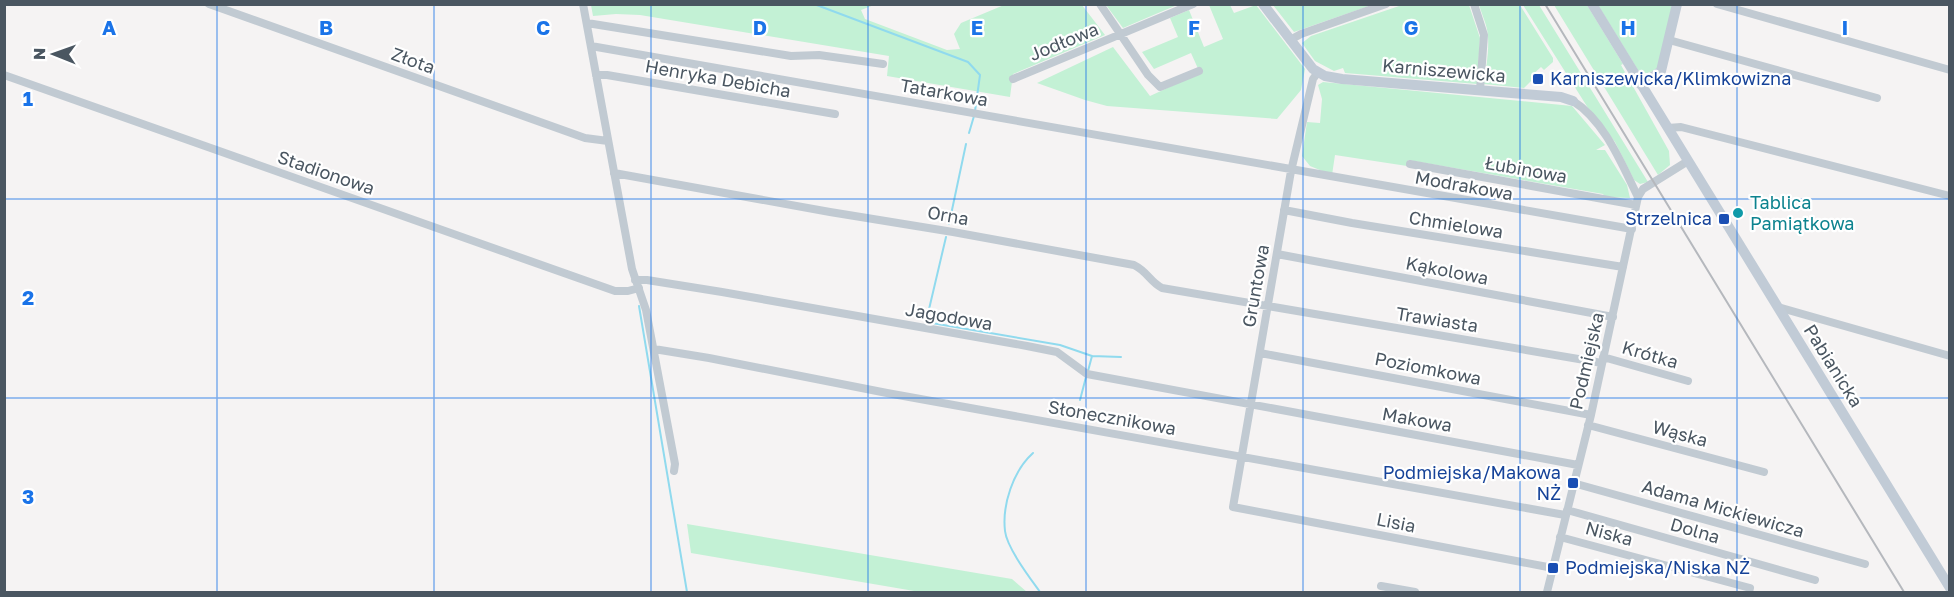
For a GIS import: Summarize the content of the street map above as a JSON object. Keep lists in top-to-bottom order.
{
  "streets": {
    "main road": ["Karniszewicka", "Pabianicka"],
    "street": [
      "Jodłowa",
      "Złota",
      "Henryka Debicha",
      "Tatarkowa",
      "Łubinowa",
      "Stadionowa",
      "Modrakowa",
      "Orna",
      "Chmielowa",
      "Kąkolowa",
      "Gruntowa",
      "Jagodowa",
      "Trawiasta",
      "Krótka",
      "Podmiejska",
      "Poziomkowa",
      "Słonecznikowa",
      "Makowa",
      "Wąska",
      "Adama Mickiewicza",
      "Lisia",
      "Dolna",
      "Niska"
    ]
  },
  "crossings": [
    ["Karniszewicka", "Łubinowa"],
    ["Karniszewicka", "Gruntowa"],
    ["Karniszewicka", "Podmiejska"],
    ["Tatarkowa", "Modrakowa"],
    ["Tatarkowa", "Gruntowa"],
    ["Łubinowa", "Podmiejska"],
    ["Stadionowa", "Jagodowa"],
    ["Modrakowa", "Gruntowa"],
    ["Modrakowa", "Podmiejska"],
    ["Orna", "Gruntowa"],
    ["Orna", "Trawiasta"],
    ["Chmielowa", "Gruntowa"],
    ["Chmielowa", "Podmiejska"],
    ["Kąkolowa", "Gruntowa"],
    ["Kąkolowa", "Podmiejska"],
    ["Gruntowa", "Jagodowa"],
    ["Gruntowa", "Trawiasta"],
    ["Gruntowa", "Poziomkowa"],
    ["Gruntowa", "Słonecznikowa"],
    ["Gruntowa", "Makowa"],
    ["Gruntowa", "Lisia"],
    ["Jagodowa", "Makowa"],
    ["Trawiasta", "Krótka"],
    ["Trawiasta", "Podmiejska"],
    ["Krótka", "Podmiejska"],
    ["Podmiejska", "Poziomkowa"],
    ["Podmiejska", "Słonecznikowa"],
    ["Podmiejska", "Makowa"],
    ["Podmiejska", "Wąska"],
    ["Podmiejska", "Adama Mickiewicza"],
    ["Podmiejska", "Lisia"],
    ["Podmiejska", "Dolna"],
    ["Podmiejska", "Niska"],
    ["Słonecznikowa", "Dolna"]
  ],
  "places": {
    "transit": [
      "Karniszewicka/Klimkowizna",
      "Strzelnica",
      "Podmiejska/Makowa NŻ",
      "Podmiejska/Niska NŻ"
    ],
    "other": ["Tablica Pamiątkowa"]
  },
  "north": "left",
  "grid": {
    "columns": [
      "A",
      "B",
      "C",
      "D",
      "E",
      "F",
      "G",
      "H",
      "I"
    ],
    "rows": ["1", "2", "3"]
  }
}
